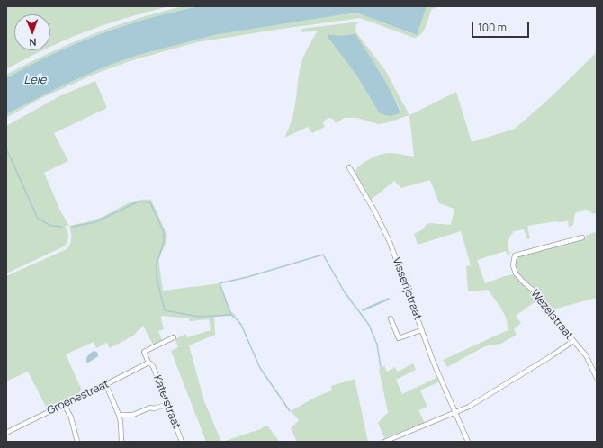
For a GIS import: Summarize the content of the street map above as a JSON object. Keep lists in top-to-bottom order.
{
  "streets": {
    "street": [
      "Visserijstraat",
      "Wezelstraat",
      "Groenestraat",
      "Katerstraat"
    ]
  },
  "crossings": [
    ["Groenestraat", "Katerstraat"]
  ],
  "water": ["Leie"],
  "scale_bar": "100 m",
  "north": "bottom"
}
